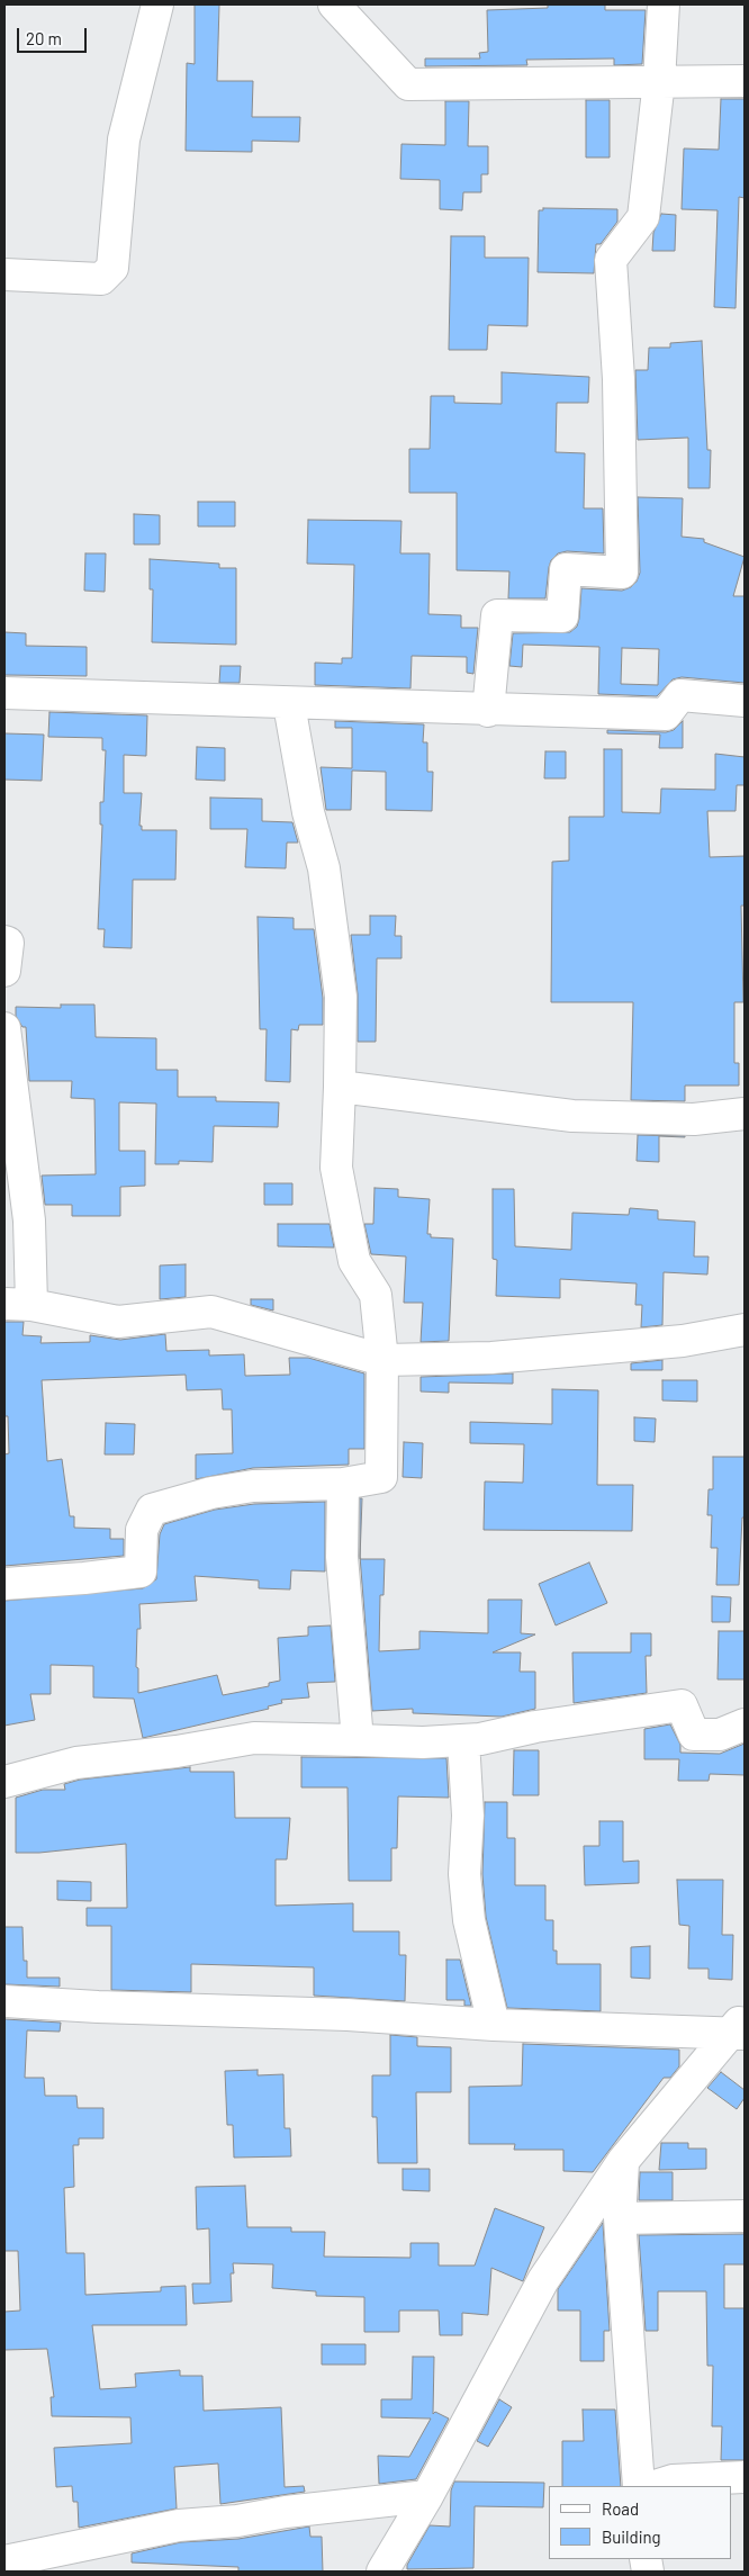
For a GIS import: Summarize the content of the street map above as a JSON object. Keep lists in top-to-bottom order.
{
  "legend": ["Road", "Building"],
  "scale_bar": "20 m"
}
